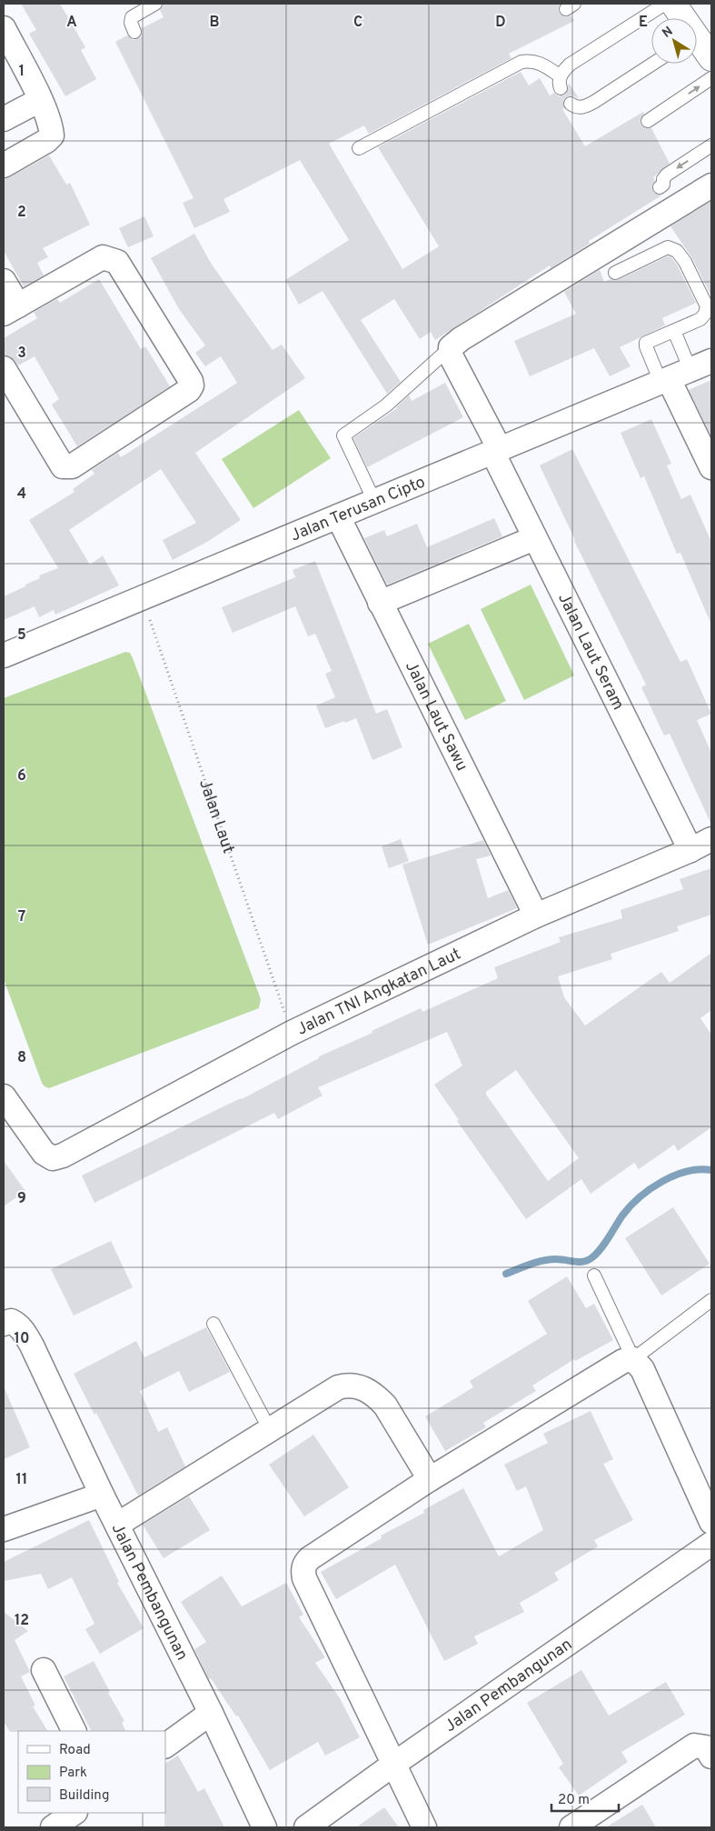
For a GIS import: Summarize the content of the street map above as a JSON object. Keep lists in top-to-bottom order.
{
  "streets": {
    "street": [
      "Jalan Terusan Cipto",
      "Jalan Laut Seram",
      "Jalan Laut Sawu",
      "Jalan TNI Angkatan Laut",
      "Jalan Pembangunan"
    ],
    "path": ["Jalan Laut"]
  },
  "crossings": [
    ["Jalan Terusan Cipto", "Jalan Laut Seram"],
    ["Jalan Terusan Cipto", "Jalan Laut Sawu"],
    ["Jalan Terusan Cipto", "Jalan Laut"],
    ["Jalan Laut Seram", "Jalan TNI Angkatan Laut"],
    ["Jalan Laut Sawu", "Jalan TNI Angkatan Laut"],
    ["Jalan Laut", "Jalan TNI Angkatan Laut"]
  ],
  "legend": ["Road", "Park", "Building"],
  "scale_bar": "20 m",
  "north": "top left",
  "grid": {
    "columns": [
      "A",
      "B",
      "C",
      "D",
      "E"
    ],
    "rows": [
      "1",
      "2",
      "3",
      "4",
      "5",
      "6",
      "7",
      "8",
      "9",
      "10",
      "11",
      "12"
    ]
  }
}
